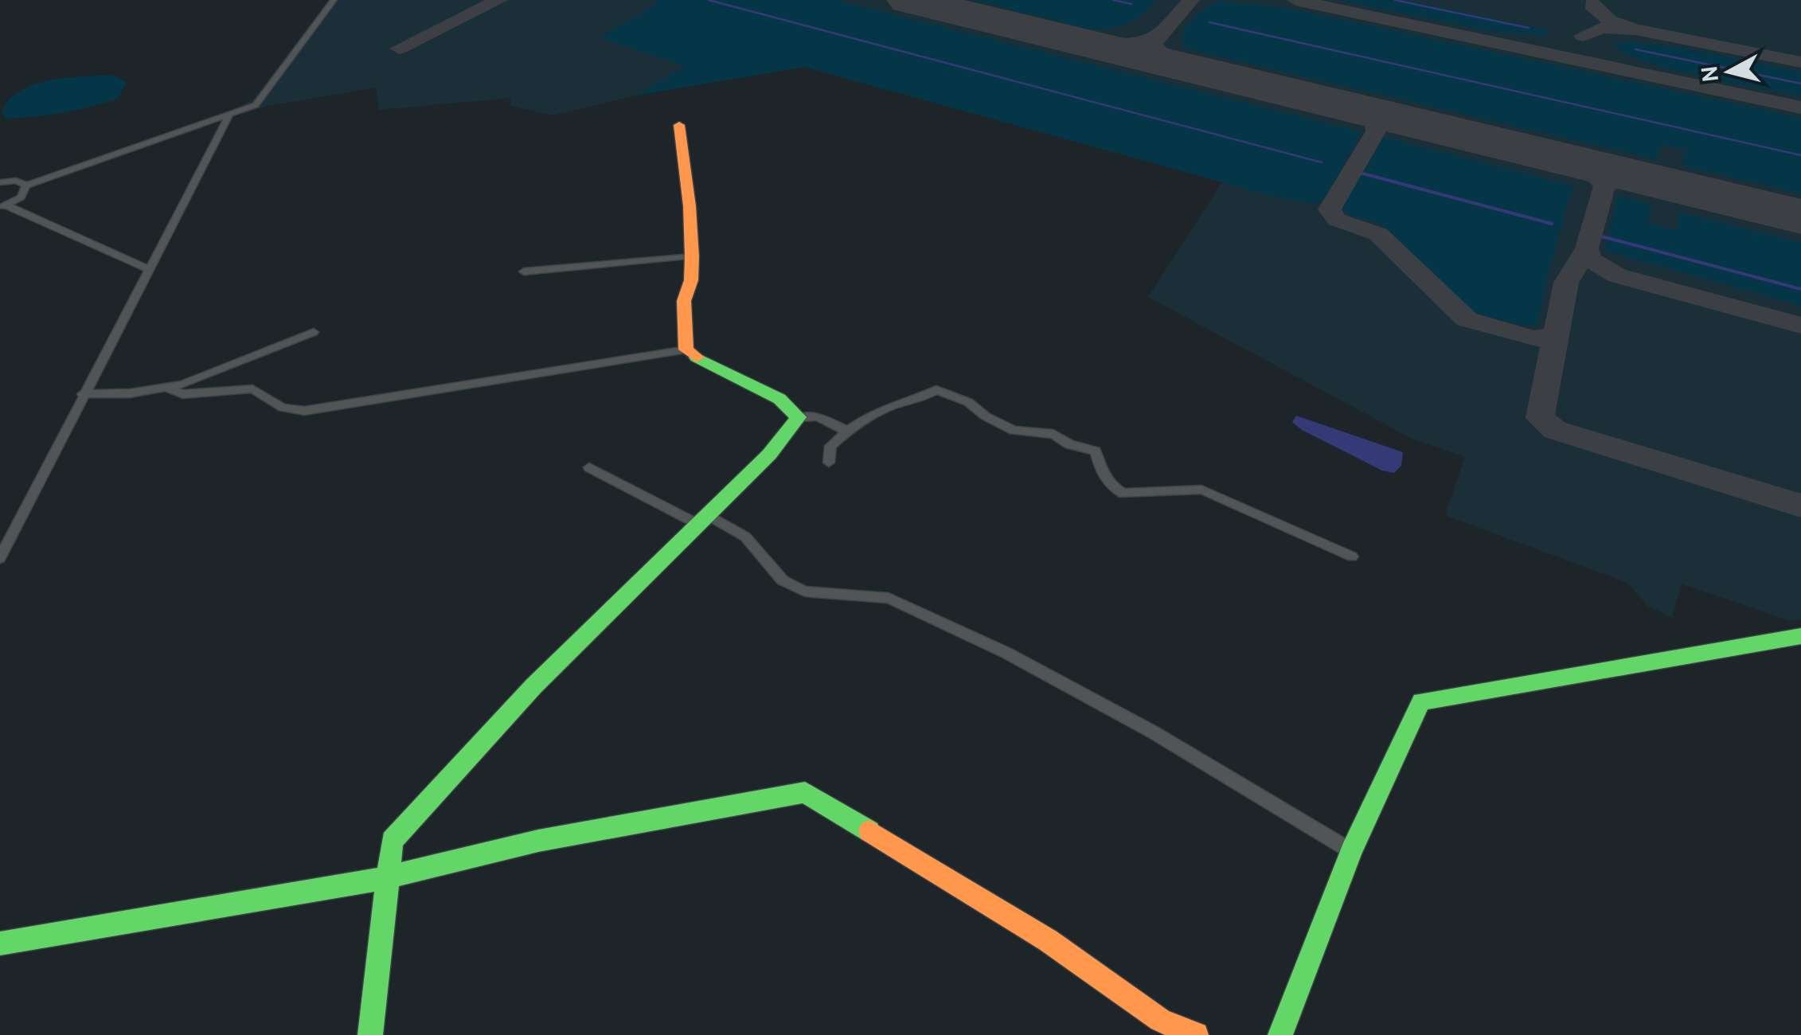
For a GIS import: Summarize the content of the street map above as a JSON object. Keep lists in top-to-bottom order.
{
  "north": "left"
}
